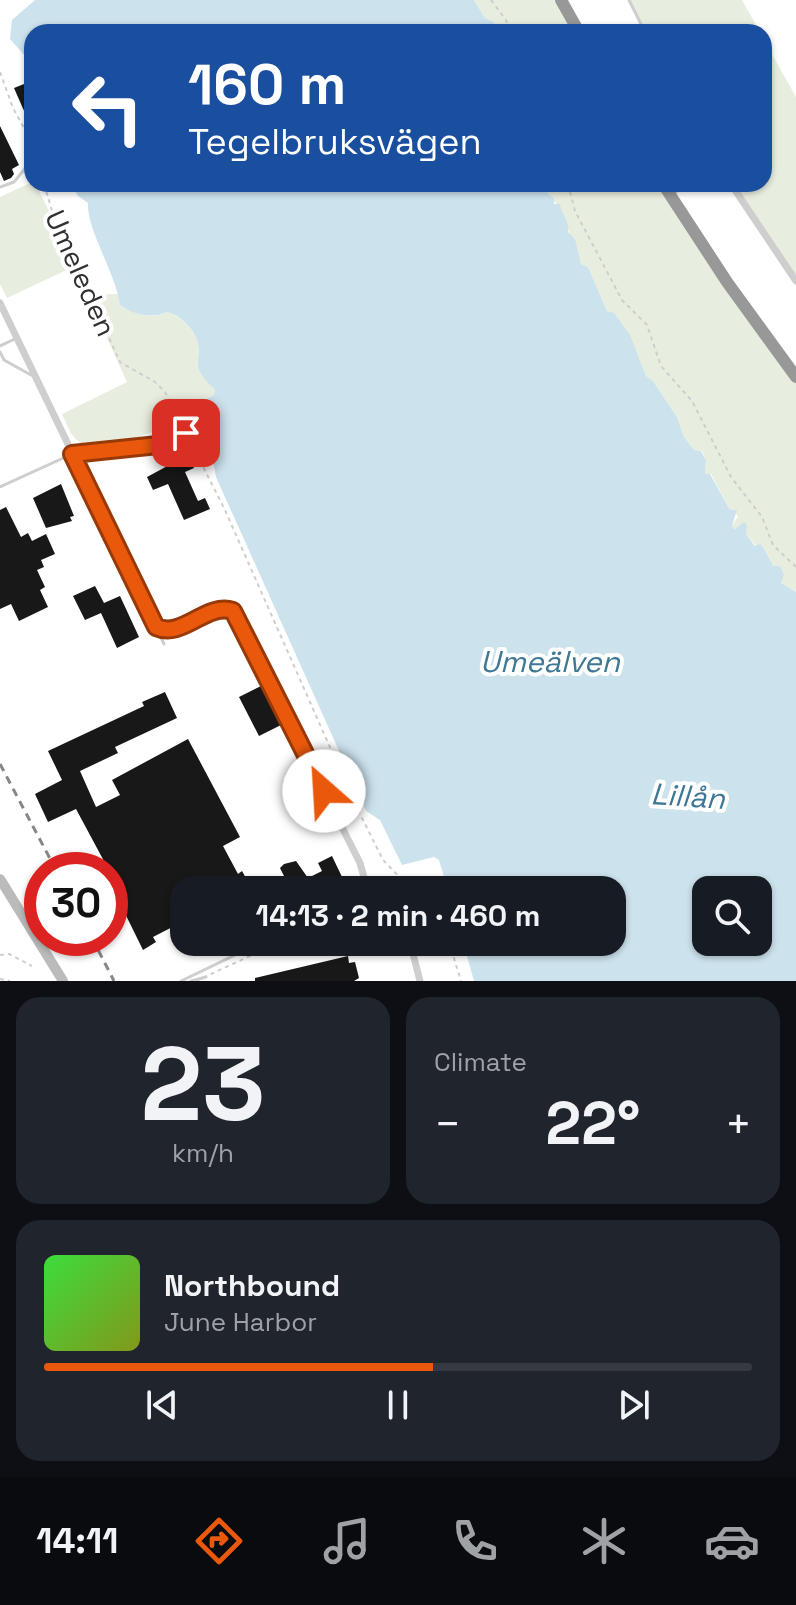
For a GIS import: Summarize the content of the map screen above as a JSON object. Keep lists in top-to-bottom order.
{
  "streets": {
    "path": ["Umeleden"]
  },
  "water": ["Umeälven", "Lillån"],
  "page": {
    "turn": ["160 m", "Tegelbruksvägen"],
    "limit": "30",
    "trip": "14:13 · 2 min · 460 m",
    "tile": [
      ["23", "km/h"],
      "Climate"
    ],
    "heat": ["−", "22°", "+"],
    "song": ["Northbound", "June Harbor"],
    "tabs": "14:11"
  }
}
